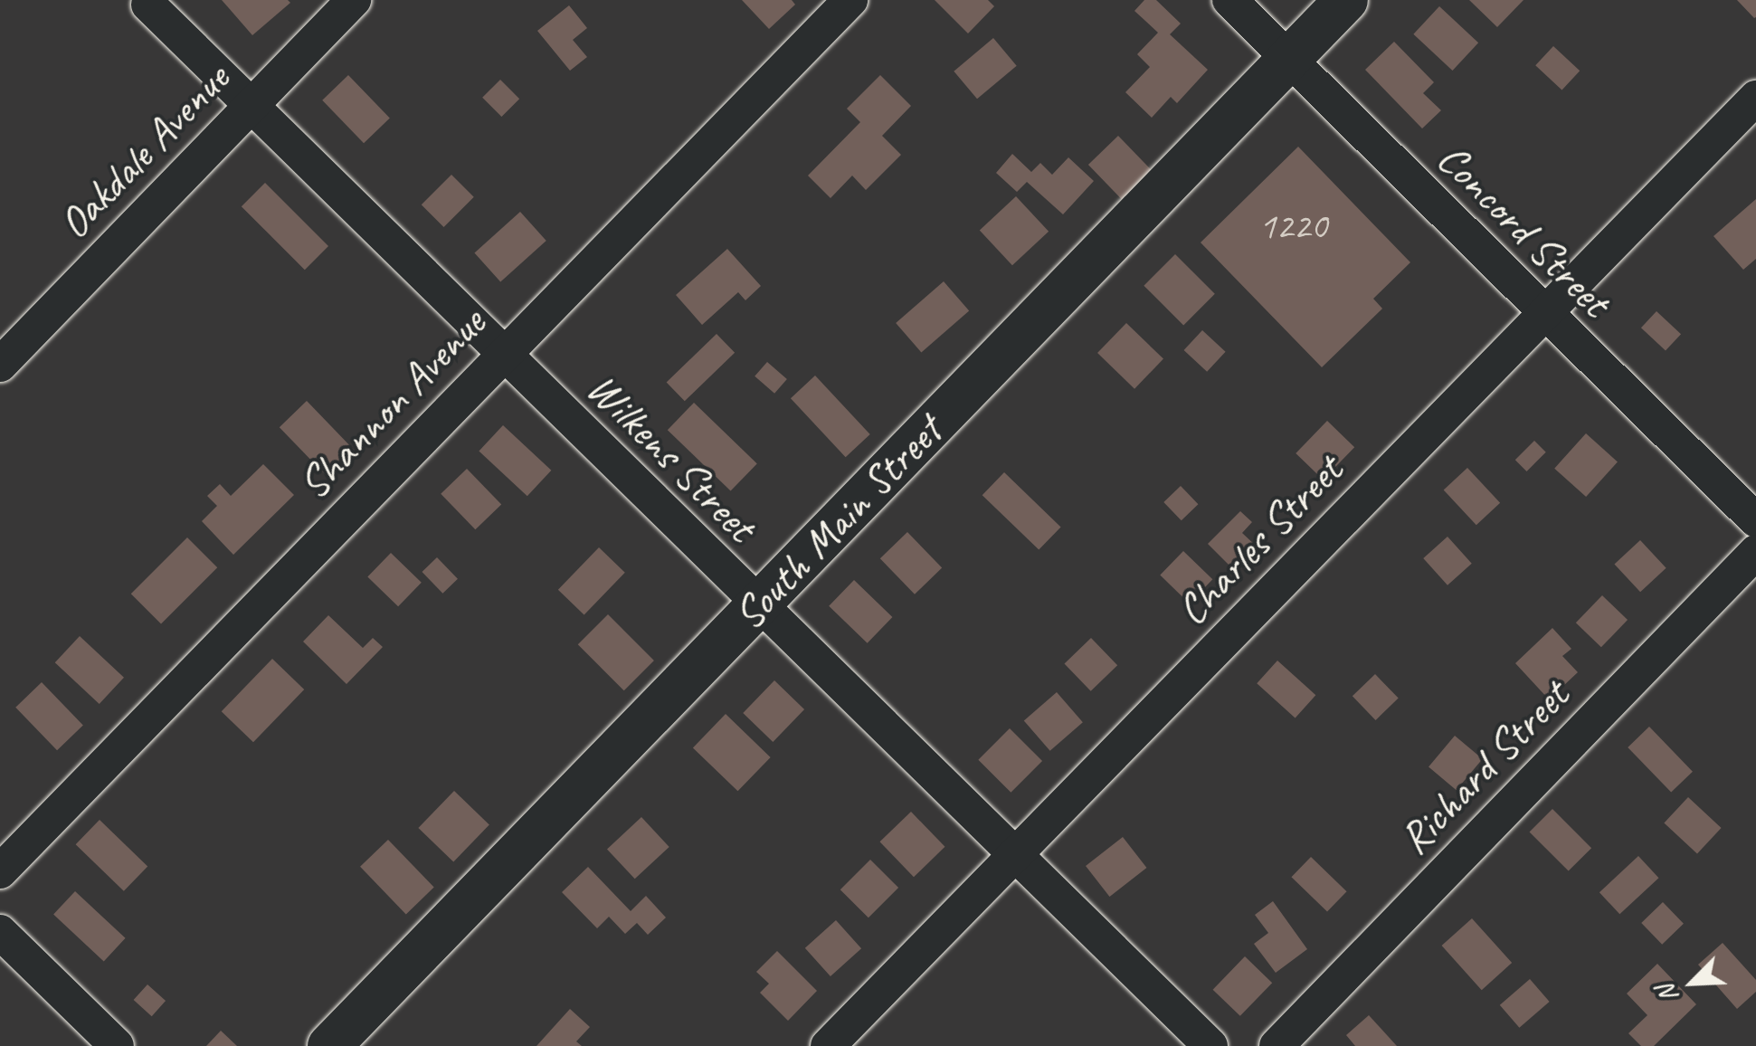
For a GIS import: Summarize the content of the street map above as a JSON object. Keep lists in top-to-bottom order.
{
  "streets": {
    "street": [
      "Oakdale Avenue",
      "Concord Street",
      "Shannon Avenue",
      "Wilkens Street",
      "South Main Street",
      "Charles Street",
      "Richard Street"
    ]
  },
  "crossings": [
    ["Oakdale Avenue", "Wilkens Street"],
    ["Concord Street", "South Main Street"],
    ["Concord Street", "Charles Street"],
    ["Shannon Avenue", "Wilkens Street"],
    ["Wilkens Street", "South Main Street"],
    ["Wilkens Street", "Charles Street"]
  ],
  "house_numbers": ["1220"],
  "north": "bottom left"
}
